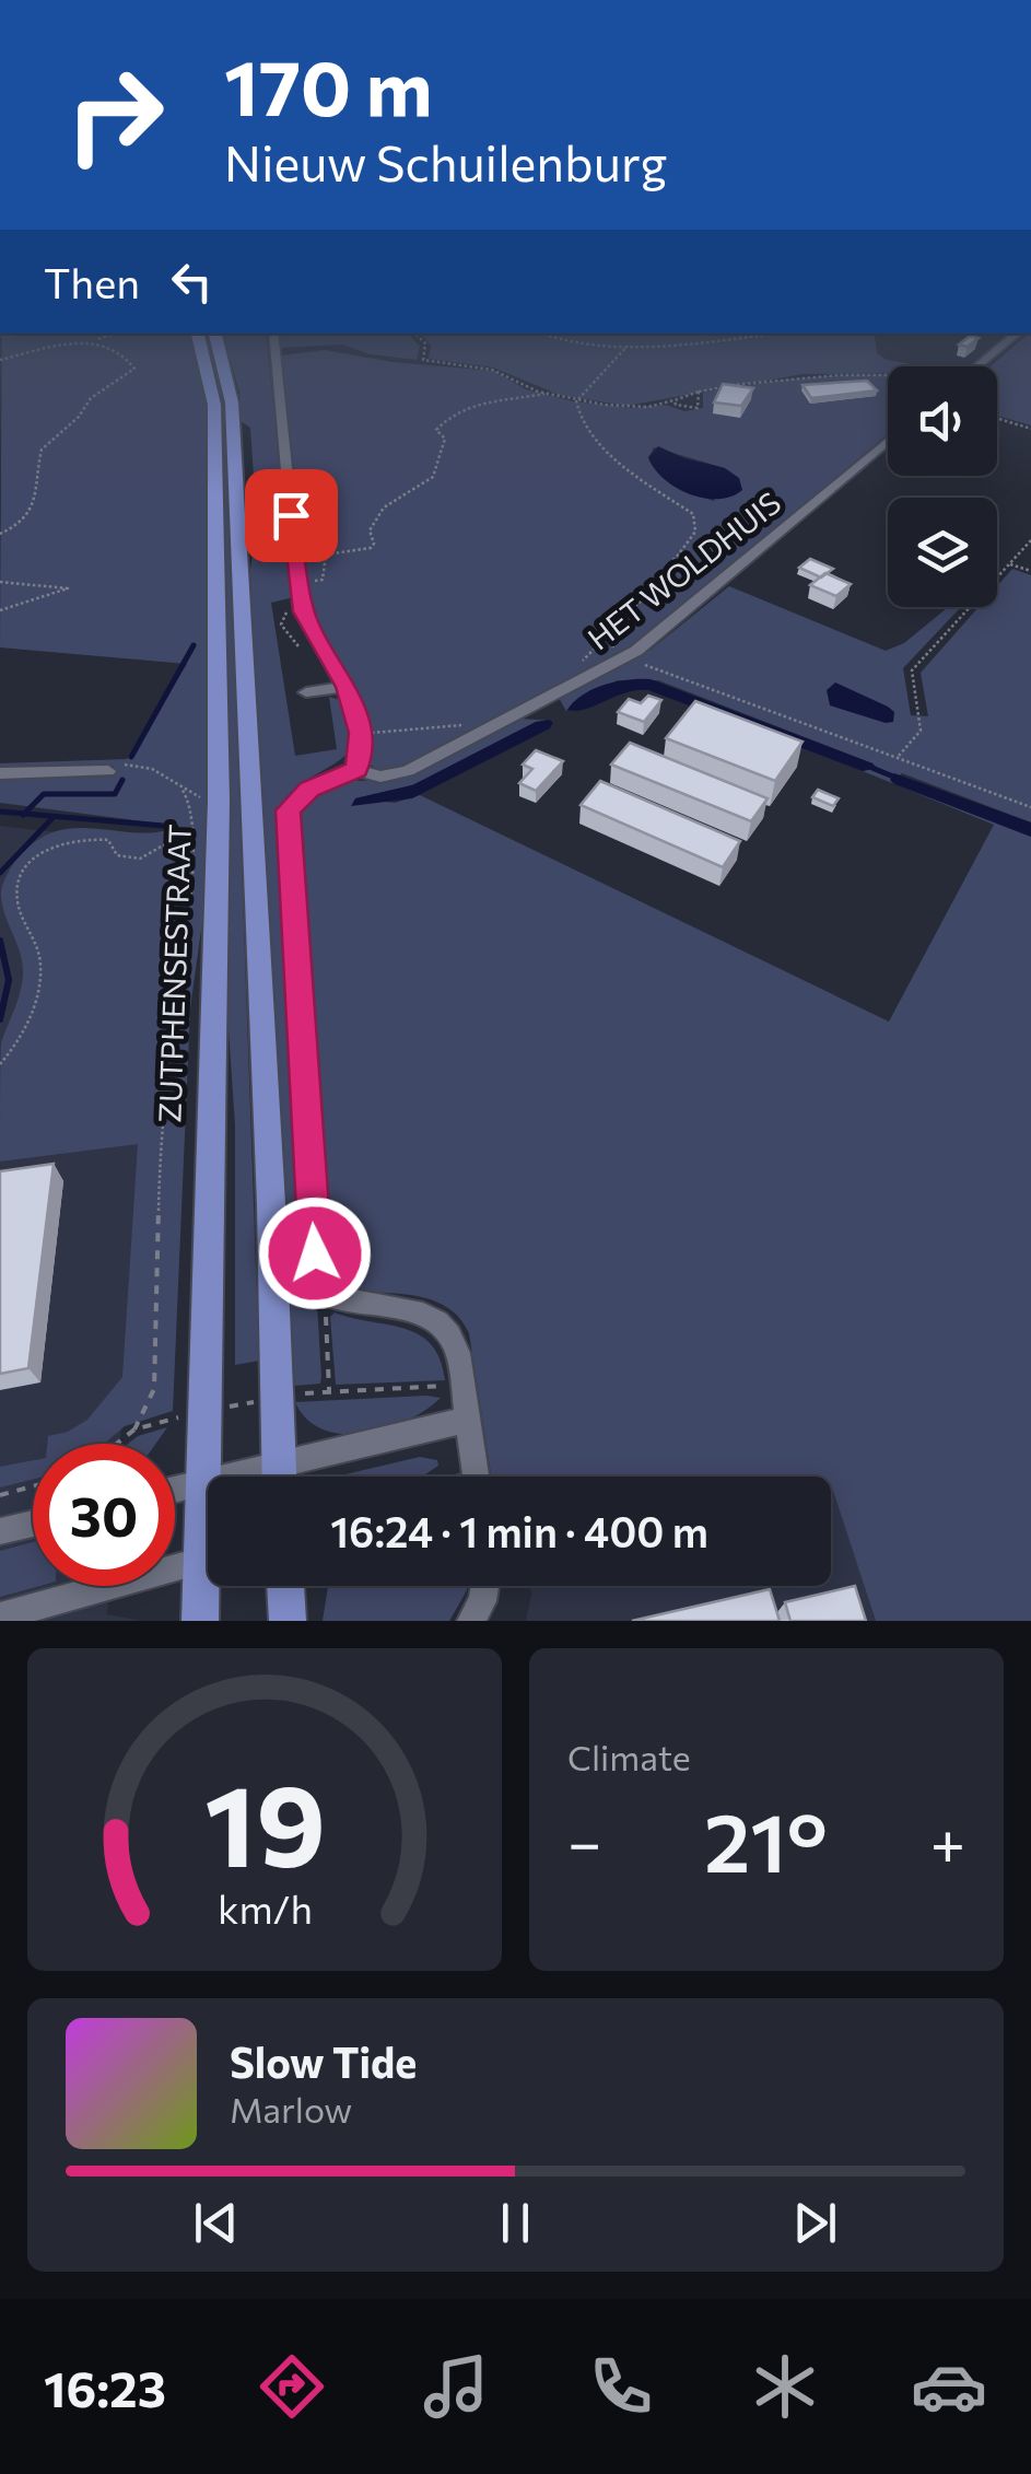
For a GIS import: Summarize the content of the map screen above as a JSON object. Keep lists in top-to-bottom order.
{
  "streets": {
    "main road": ["ZUTPHENSESTRAAT"],
    "street": ["HET WOLDHUIS"]
  },
  "page": {
    "turn": ["170 m", "Nieuw Schuilenburg"],
    "then": "Then",
    "limit": "30",
    "trip": "16:24 · 1 min · 400 m",
    "tile": "Climate",
    "heat": ["−", "21°", "+"],
    "song": ["Slow Tide", "Marlow"],
    "tabs": "16:23",
    "gauge": ["19", "km/h"]
  }
}
